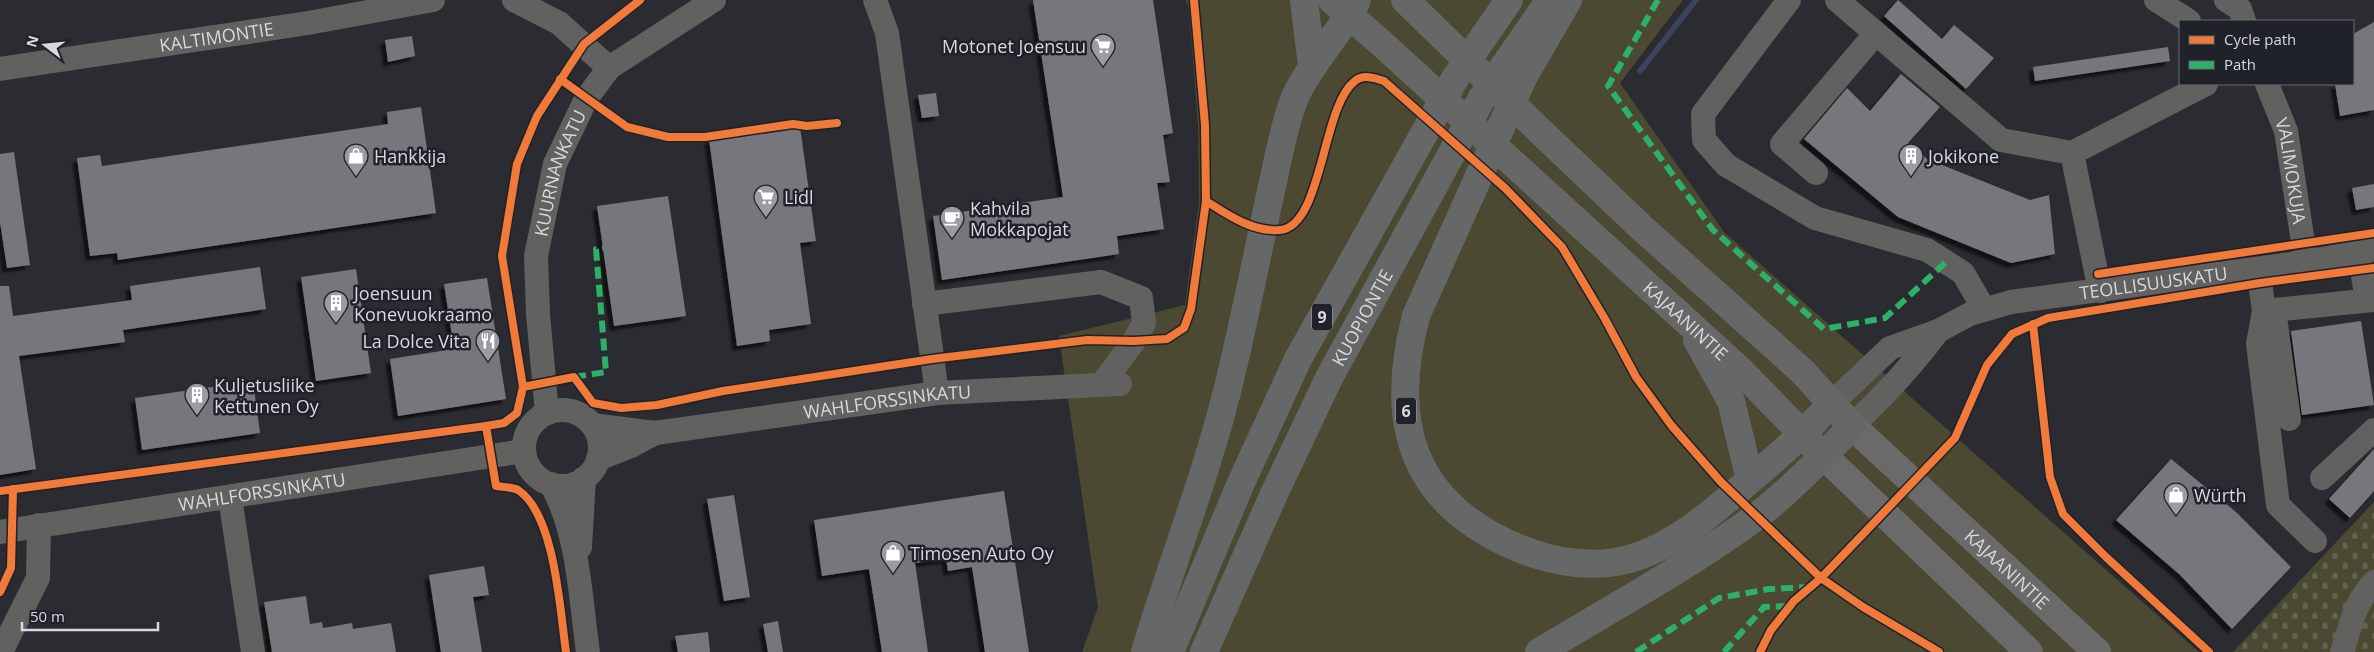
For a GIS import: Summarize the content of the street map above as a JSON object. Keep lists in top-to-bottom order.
{
  "streets": {
    "highway": [
      "9",
      "KUOPIONTIE",
      "KAJAANINTIE",
      "6"
    ],
    "street": [
      "KALTIMONTIE",
      "VALIMOKUJA",
      "KUURNANKATU",
      "TEOLLISUUSKATU",
      "WAHLFORSSINKATU"
    ]
  },
  "crossings": [
    ["VALIMOKUJA", "TEOLLISUUSKATU"],
    ["KUURNANKATU", "WAHLFORSSINKATU"],
    ["TEOLLISUUSKATU", "KAJAANINTIE"],
    ["KAJAANINTIE", "6"]
  ],
  "places": {
    "supermarket": ["Motonet Joensuu", "Lidl"],
    "shop": ["Hankkija", "Würth", "Timosen Auto Oy"],
    "building": ["Jokikone", "Joensuun Konevuokraamo", "Kuljetusliike Kettunen Oy"],
    "cafe": ["Kahvila Mokkapojat"],
    "restaurant": ["La Dolce Vita"]
  },
  "legend": ["Cycle path", "Path"],
  "scale_bar": "50 m",
  "north": "left"
}
